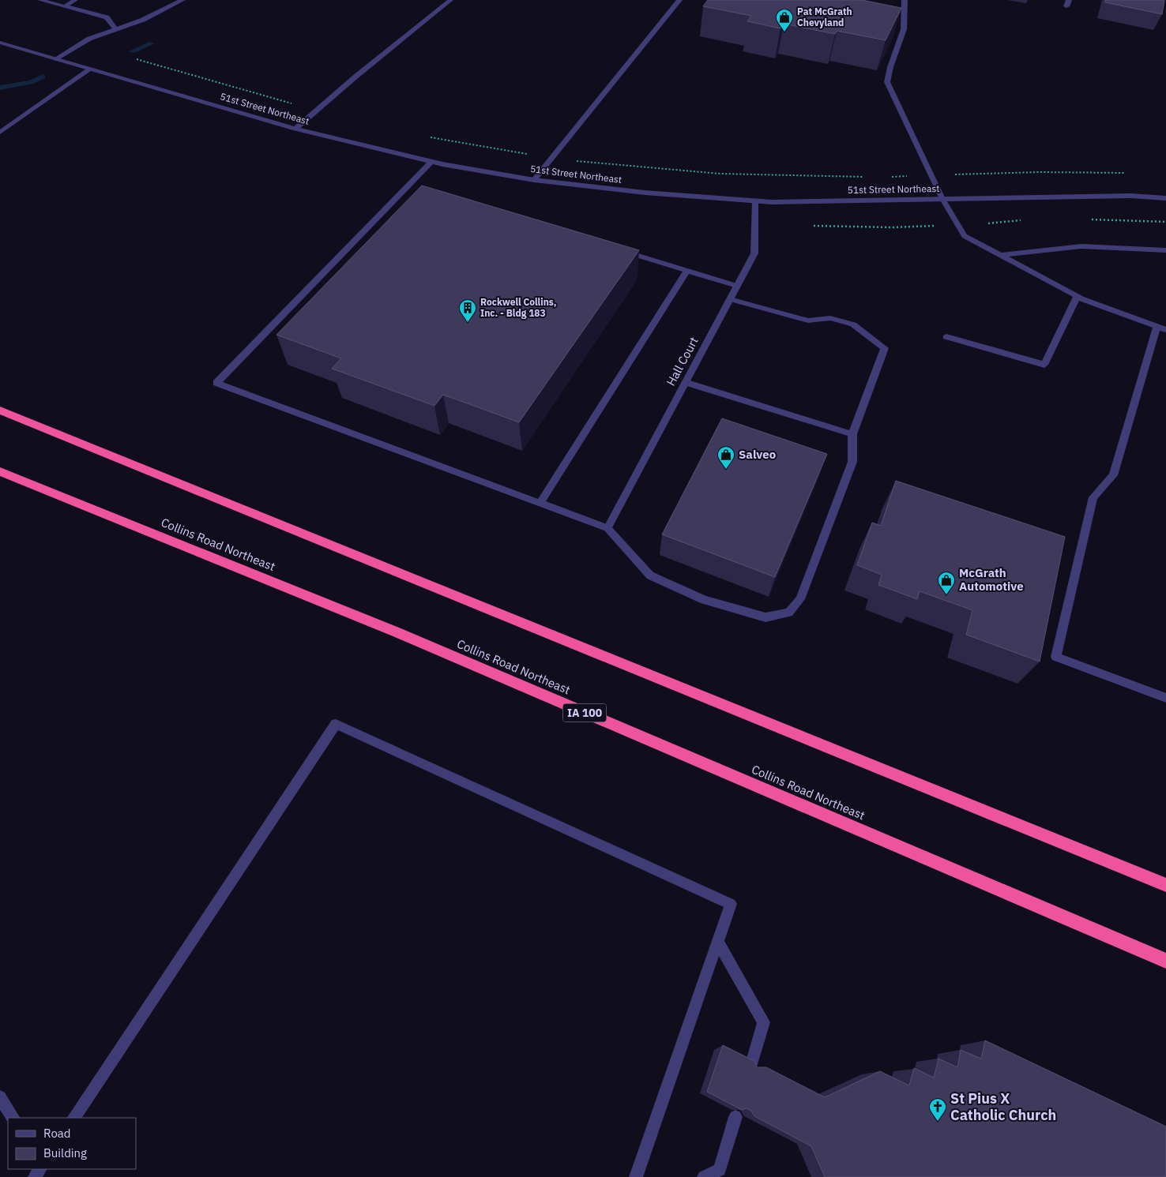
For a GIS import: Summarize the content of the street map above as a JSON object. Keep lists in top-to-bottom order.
{
  "streets": {
    "highway": ["Collins Road Northeast", "IA 100"],
    "street": ["51st Street Northeast", "Hall Court"]
  },
  "crossings": [
    ["51st Street Northeast", "Hall Court"]
  ],
  "places": {
    "shop": ["Pat McGrath Chevyland", "Salveo", "McGrath Automotive"],
    "building": ["Rockwell Collins, Inc. - Bldg 183"],
    "church": ["St Pius X Catholic Church"]
  },
  "legend": ["Road", "Building"]
}
